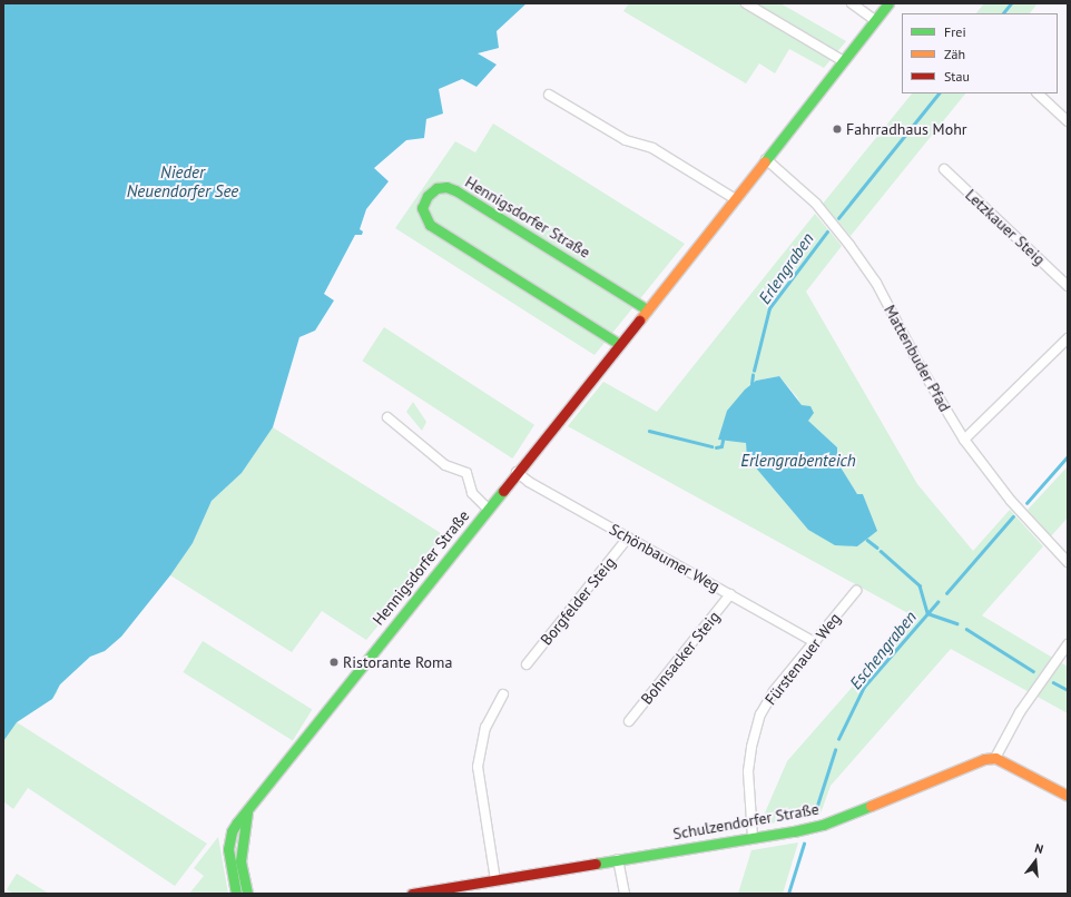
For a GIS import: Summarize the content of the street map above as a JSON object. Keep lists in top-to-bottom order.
{
  "streets": {
    "main road": ["Hennigsdorfer Straße", "Schulzendorfer Straße"],
    "street": [
      "Letzkauer Steig",
      "Mattenbuder Pfad",
      "Schönbaumer Weg",
      "Borgfelder Steig",
      "Bohnsacker Steig",
      "Fürstenauer Weg"
    ]
  },
  "crossings": [
    ["Hennigsdorfer Straße", "Mattenbuder Pfad"],
    ["Hennigsdorfer Straße", "Schönbaumer Weg"],
    ["Schönbaumer Weg", "Borgfelder Steig"],
    ["Schönbaumer Weg", "Bohnsacker Steig"],
    ["Schönbaumer Weg", "Fürstenauer Weg"],
    ["Fürstenauer Weg", "Schulzendorfer Straße"]
  ],
  "water": [
    "Nieder Neuendorfer See",
    "Erlengraben",
    "Erlengrabenteich",
    "Eschengraben"
  ],
  "places": ["Fahrradhaus Mohr", "Ristorante Roma"],
  "legend": ["Frei", "Zäh", "Stau"],
  "north": "top"
}
